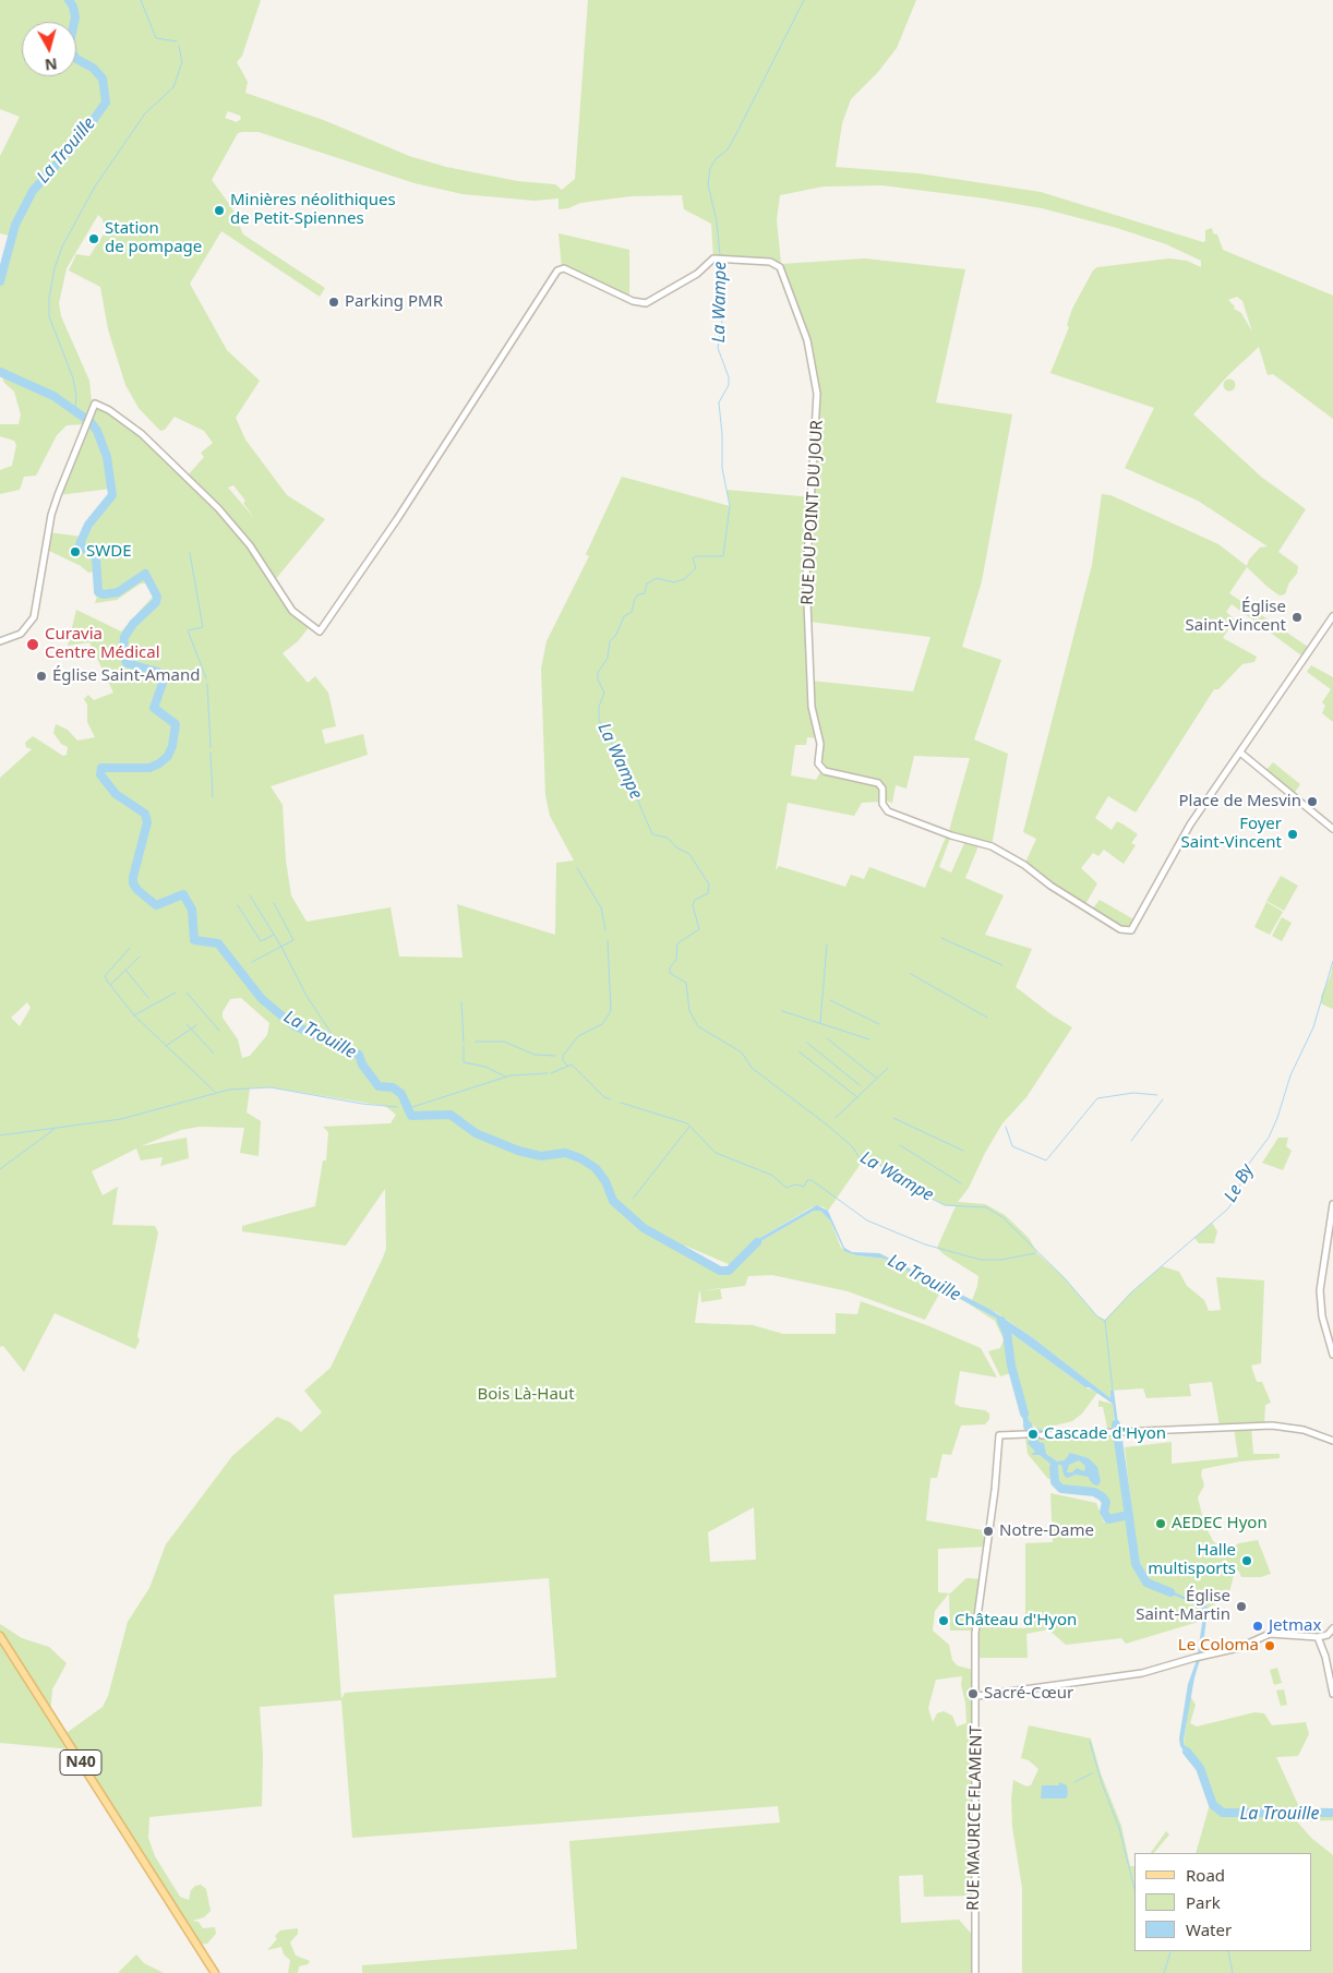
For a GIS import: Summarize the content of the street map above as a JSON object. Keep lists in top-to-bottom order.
{
  "streets": {
    "main road": ["N40"],
    "street": ["RUE DU POINT DU JOUR", "RUE MAURICE FLAMENT"]
  },
  "water": ["La Trouille", "La Wampe", "Le By"],
  "parks": ["Bois Là-Haut"],
  "places": [
    "Minières néolithiques de Petit-Spiennes",
    "Station de pompage",
    "Parking PMR",
    "SWDE",
    "Église Saint-Vincent",
    "Curavia Centre Médical",
    "Église Saint-Amand",
    "Place de Mesvin",
    "Foyer Saint-Vincent",
    "Cascade d'Hyon",
    "AEDEC Hyon",
    "Notre-Dame",
    "Halle multisports",
    "Église Saint-Martin",
    "Château d'Hyon",
    "Jetmax",
    "Le Coloma",
    "Sacré-Cœur"
  ],
  "legend": ["Road", "Park", "Water"],
  "north": "bottom"
}
